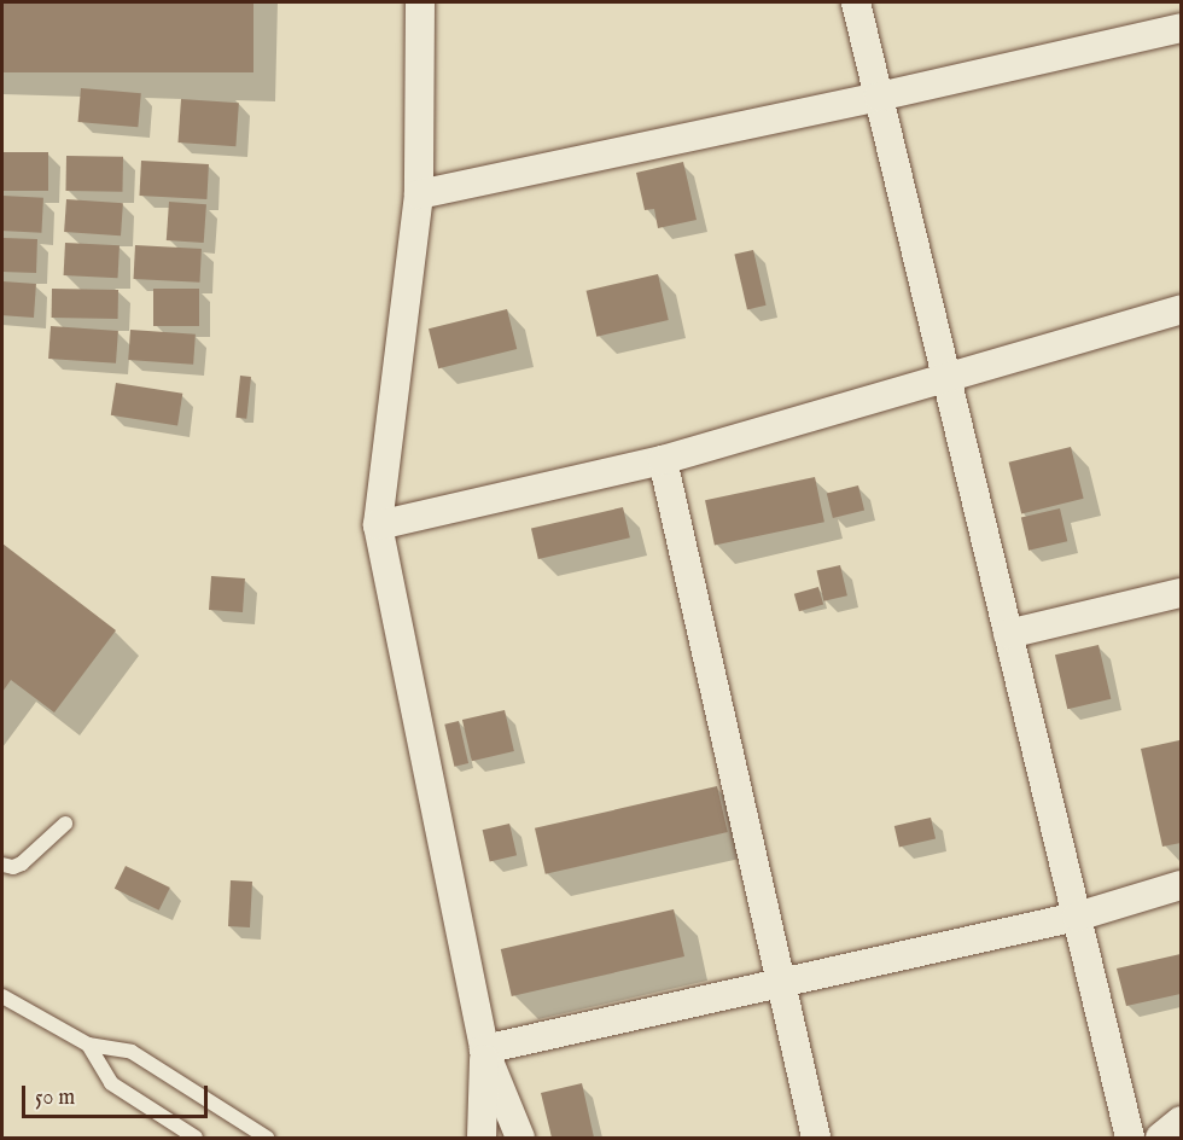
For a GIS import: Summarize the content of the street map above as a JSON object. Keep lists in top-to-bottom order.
{
  "scale_bar": "50 m"
}
